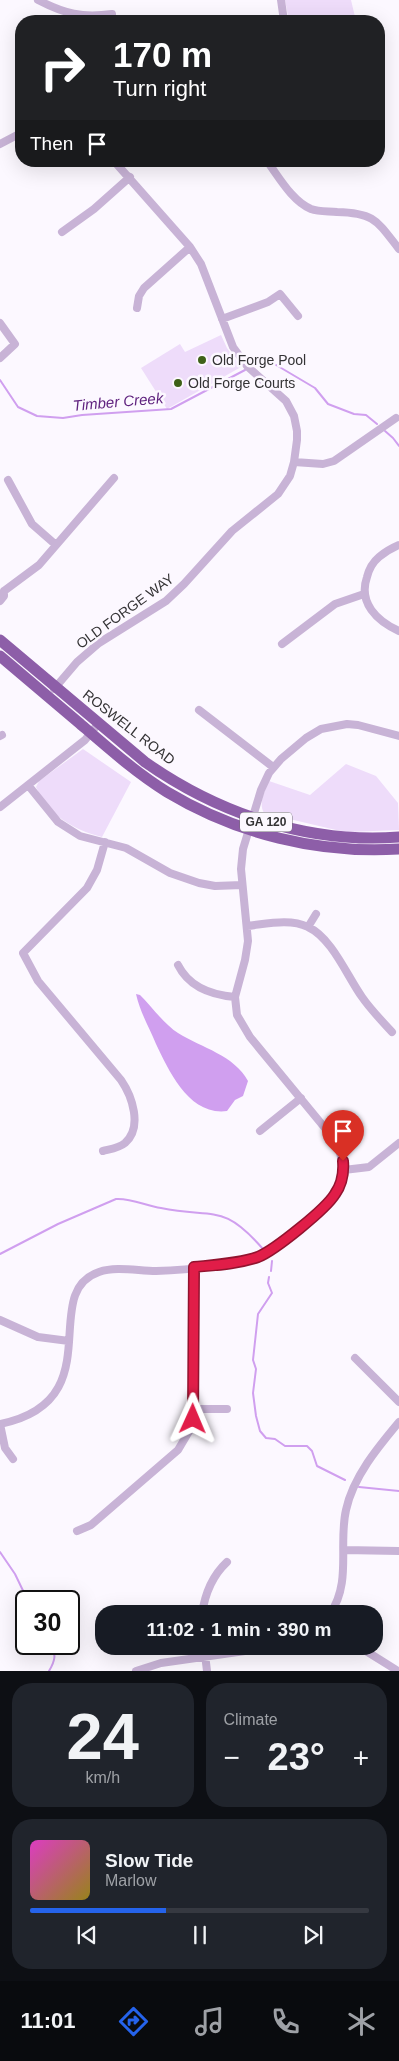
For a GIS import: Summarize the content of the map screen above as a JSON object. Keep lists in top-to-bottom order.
{
  "streets": {
    "highway": ["ROSWELL ROAD", "GA 120"],
    "street": ["OLD FORGE WAY"]
  },
  "crossings": [
    ["OLD FORGE WAY", "ROSWELL ROAD"]
  ],
  "water": ["Timber Creek"],
  "places": ["Old Forge Pool", "Old Forge Courts"],
  "page": {
    "turn": ["170 m", "Turn right"],
    "then": "Then",
    "limit": "30",
    "trip": "11:02 · 1 min · 390 m",
    "tile": [
      ["24", "km/h"],
      "Climate"
    ],
    "heat": ["−", "23°", "+"],
    "song": ["Slow Tide", "Marlow"],
    "tabs": "11:01"
  }
}
